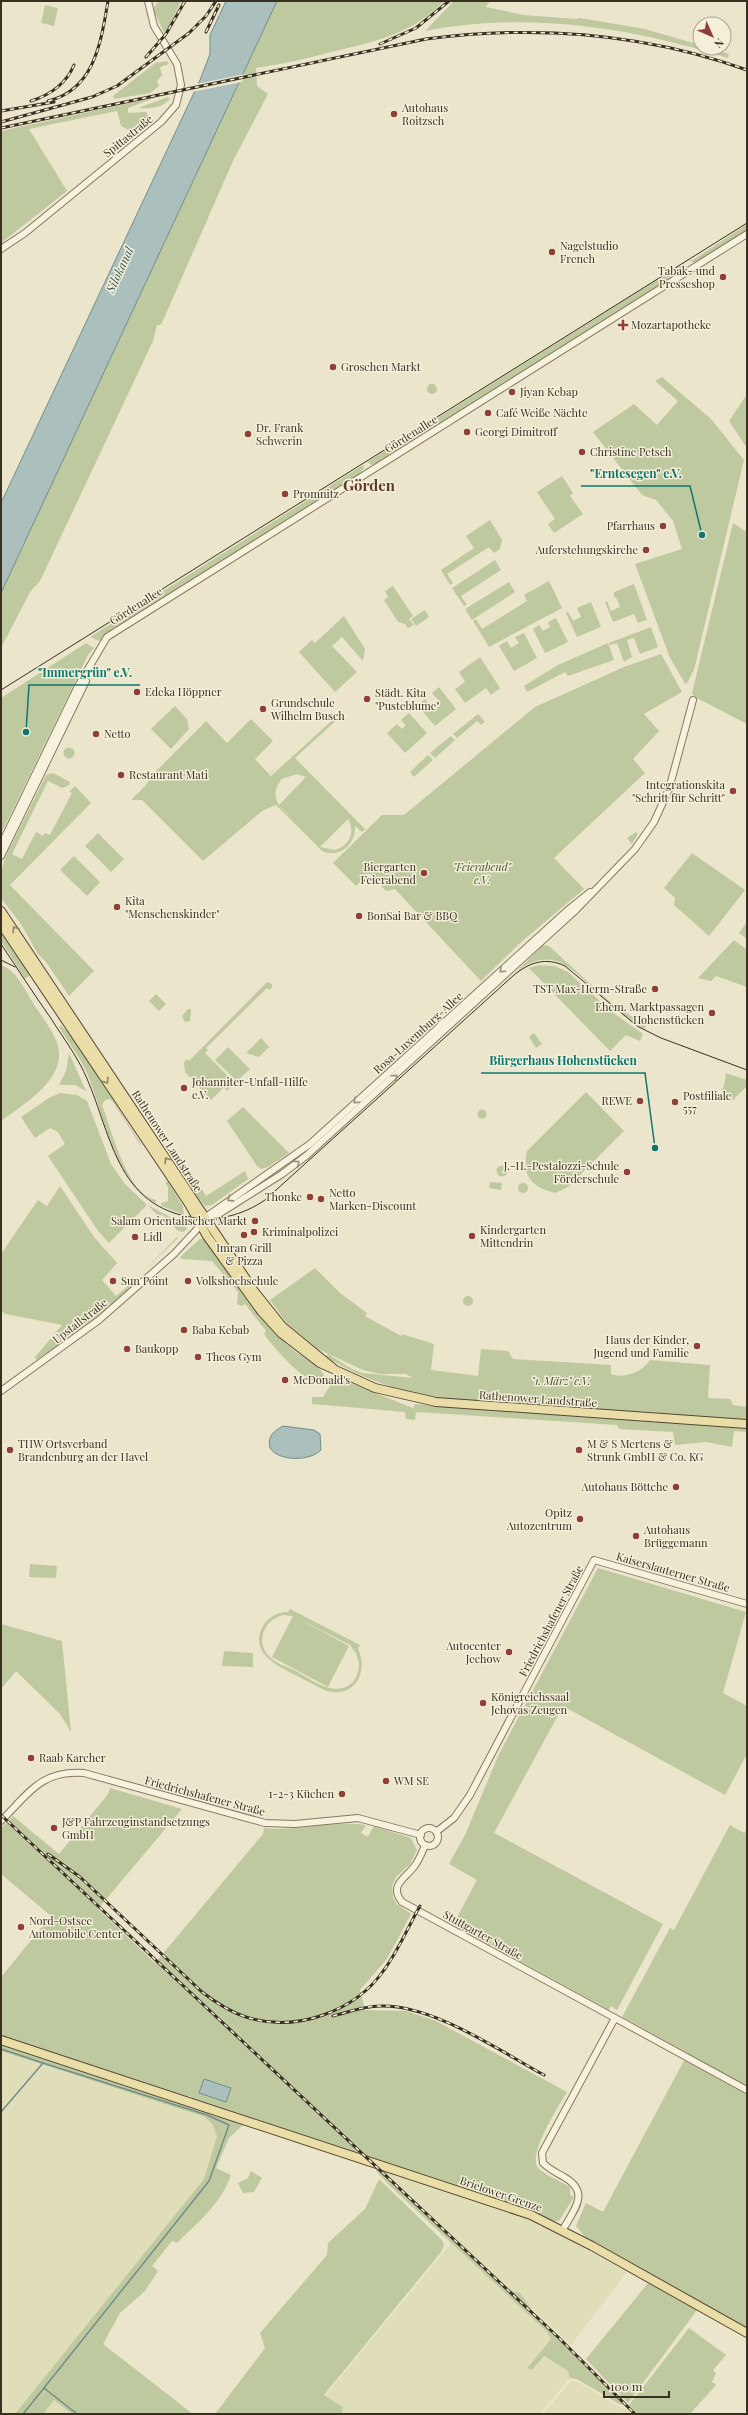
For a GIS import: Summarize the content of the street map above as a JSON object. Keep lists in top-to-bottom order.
{
  "streets": {
    "main road": ["Rathenower Landstraße", "Brielower Grenze"],
    "street": [
      "Spittastraße",
      "Gördenallee",
      "Rosa-Luxemburg-Allee",
      "Upstallstraße",
      "Kaiserslauterner Straße",
      "Friedrichshafener Straße",
      "Stuttgarter Straße"
    ]
  },
  "crossings": [
    ["Rosa-Luxemburg-Allee", "Rathenower Landstraße"],
    ["Rosa-Luxemburg-Allee", "Upstallstraße"],
    ["Rathenower Landstraße", "Upstallstraße"],
    ["Kaiserslauterner Straße", "Friedrichshafener Straße"],
    ["Friedrichshafener Straße", "Stuttgarter Straße"]
  ],
  "districts": ["Görden"],
  "water": ["Silokanal"],
  "parks": ["\"Feierabend\" e.V.", "\"1. März\" e.V."],
  "places": {
    "other": [
      "Autohaus Roitzsch",
      "Nagelstudio French",
      "Tabak- und Presseshop",
      "Groschen Markt",
      "Jiyan Kebap",
      "Café Weiße Nächte",
      "Georgi Dimitroff",
      "Dr. Frank Schwerin",
      "Christine Petsch",
      "Promnitz",
      "Pfarrhaus",
      "\"Erntesegen\" e.V.",
      "Auferstehungskirche",
      "Edeka Höppner",
      "Städt. Kita \"Pusteblume\"",
      "Grundschule Wilhelm Busch",
      "\"Immergrün\" e.V.",
      "Netto",
      "Restaurant Mati",
      "Integrationskita \"Schritt für Schritt\"",
      "Biergarten Feierabend",
      "Kita \"Menschenskinder\"",
      "BonSai Bar & BBQ",
      "TST Max-Herm-Straße",
      "Ehem. Marktpassagen Hohenstücken",
      "Johanniter-Unfall-Hilfe e.V.",
      "REWE",
      "Postfiliale 557",
      "Bürgerhaus Hohenstücken",
      "J.-H.-Pestalozzi-Schule Förderschule",
      "Thonke",
      "Netto Marken-Discount",
      "Salam Orientalischer Markt",
      "Kriminalpolizei",
      "Imran Grill & Pizza",
      "Kindergarten Mittendrin",
      "Lidl",
      "Sun Point",
      "Volkshochschule",
      "Baba Kebab",
      "Haus der Kinder, Jugend und Familie",
      "Baukopp",
      "Theos Gym",
      "McDonald's",
      "THW Ortsverband Brandenburg an der Havel",
      "M & S Mertens & Strunk GmbH & Co. KG",
      "Autohaus Böttche",
      "Opitz Autozentrum",
      "Autohaus Brüggemann",
      "Autocenter Jechow",
      "Königreichssaal Jehovas Zeugen",
      "Raab Karcher",
      "WM SE",
      "1-2-3 Küchen",
      "J&P Fahrzeuginstandsetzungs GmbH",
      "Nord-Ostsee Automobile Center"
    ],
    "health": ["Mozartapotheke"]
  },
  "scale_bar": "100 m",
  "north": "bottom right"
}
